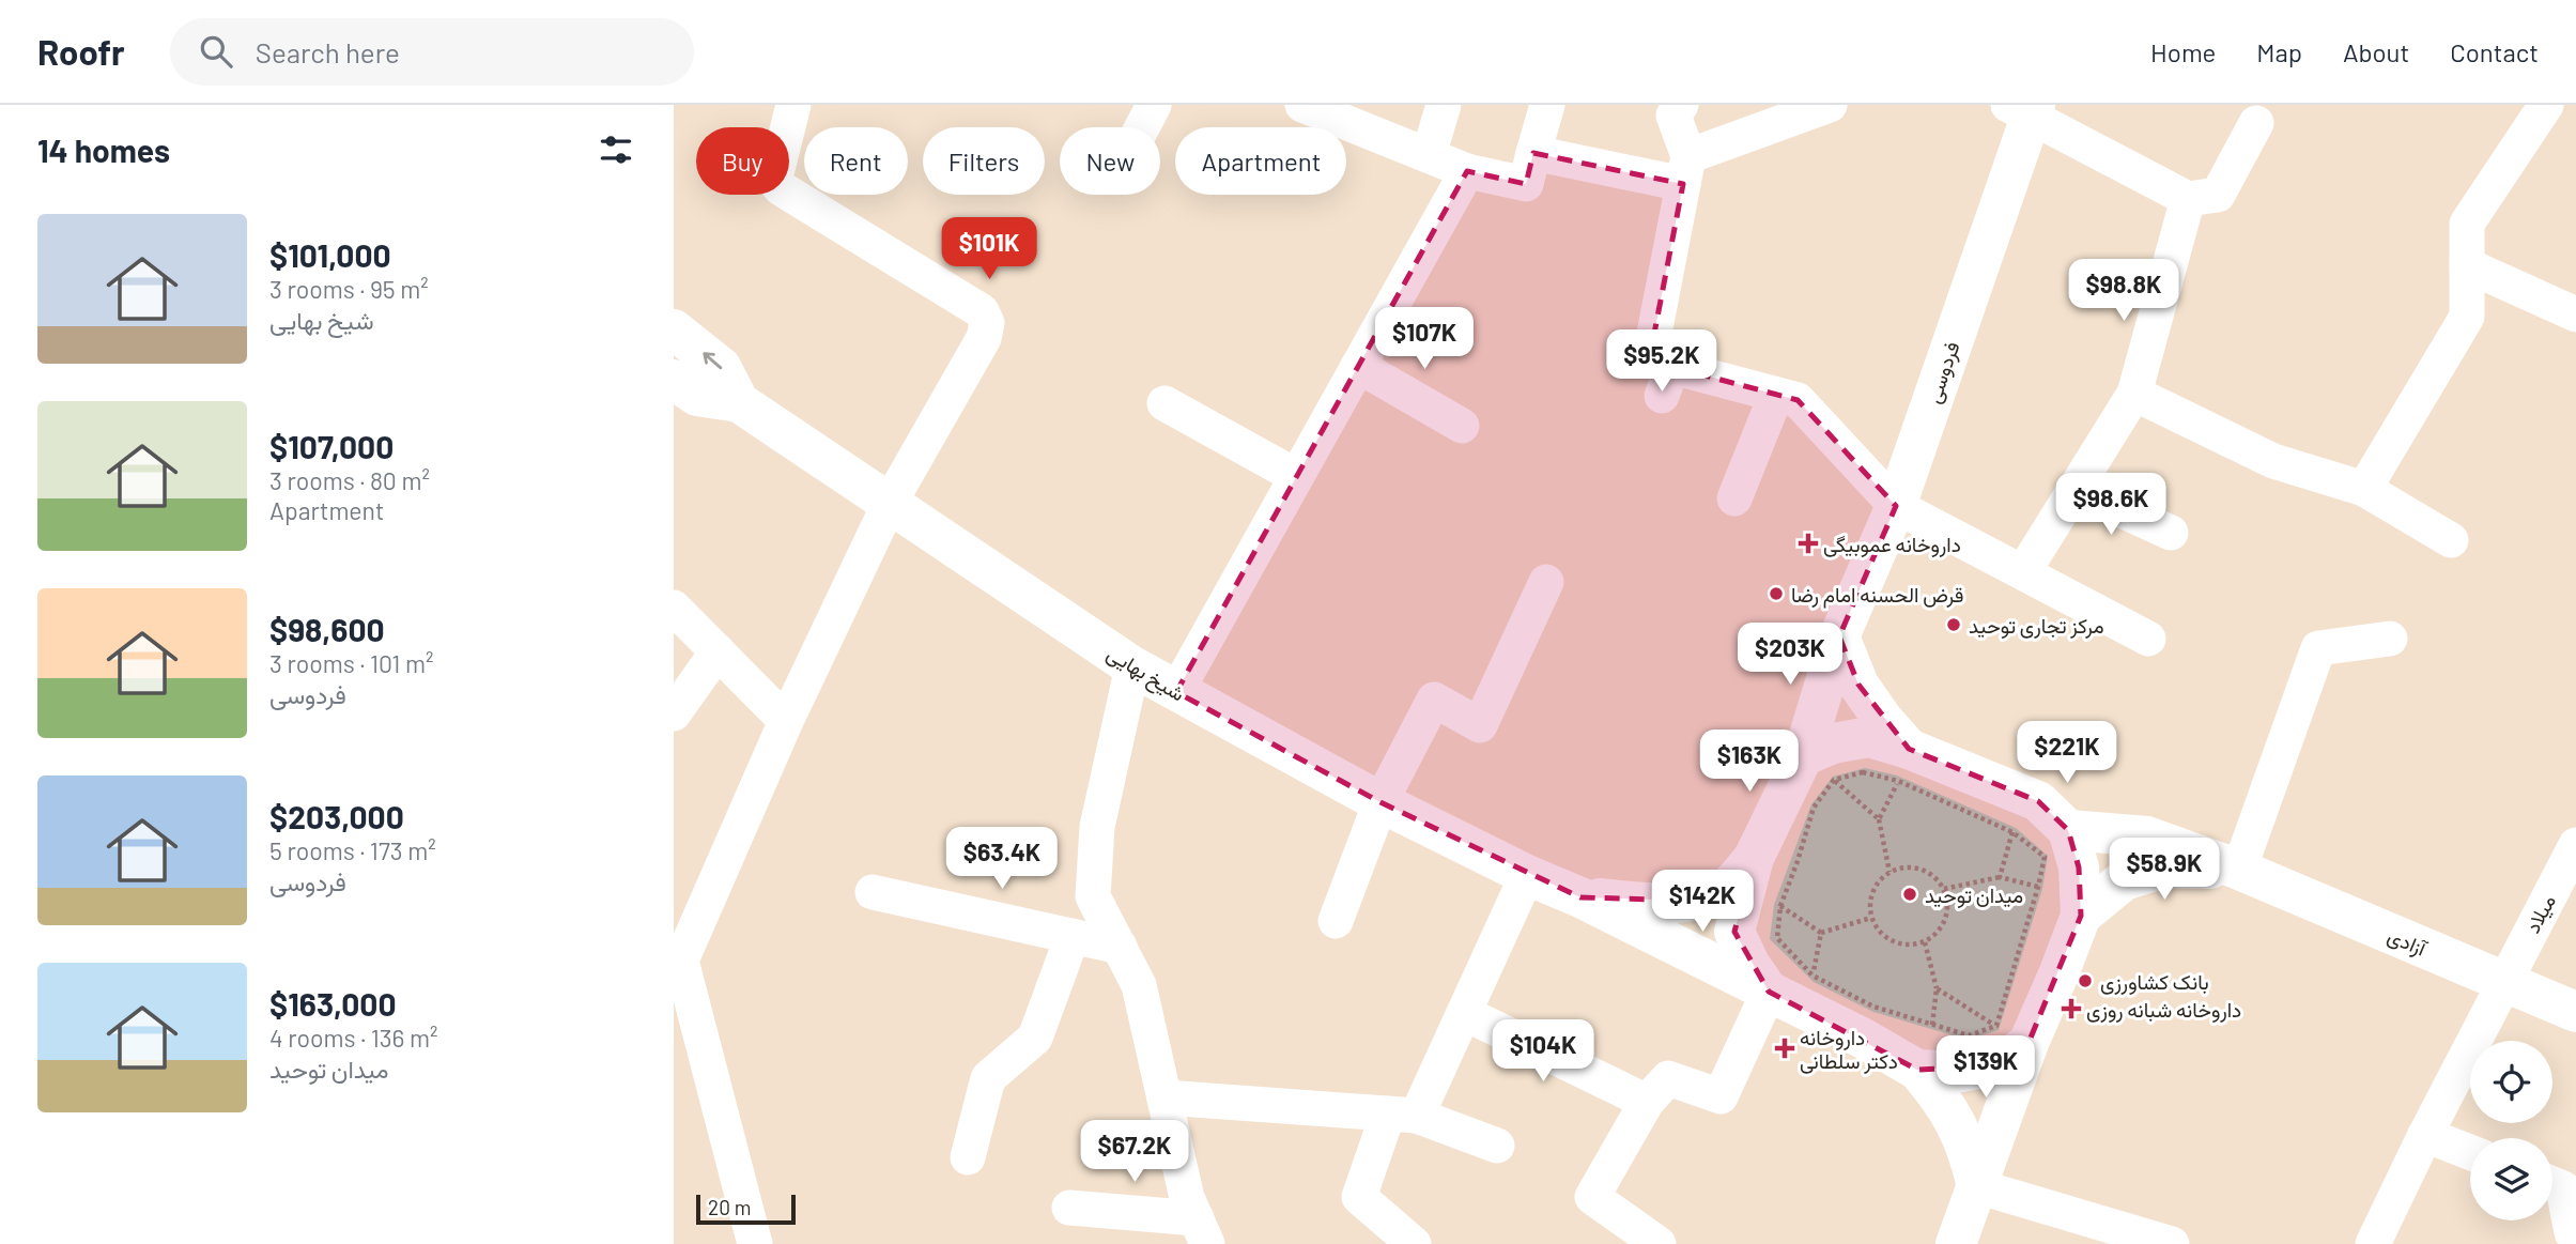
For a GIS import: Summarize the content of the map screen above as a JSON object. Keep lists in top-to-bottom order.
{
  "streets": {
    "street": [
      "فردوسی",
      "شیخ بهایی",
      "میلاد",
      "آزادی"
    ]
  },
  "crossings": [
    ["میلاد", "آزادی"]
  ],
  "places": {
    "health": ["داروخانه عموبیگی", "داروخانه شبانه روزی", "داروخانه دکتر سلطانی"],
    "other": [
      "قرض الحسنه امام رضا",
      "مرکز تجاری توحید",
      "میدان توحید",
      "بانک کشاورزی"
    ]
  },
  "scale_bar": "20 m",
  "page": {
    "header": "Roofr",
    "search": "Search here",
    "nav": [
      "Home",
      "Map",
      "About",
      "Contact"
    ],
    "heading": "14 homes",
    "chip": [
      "Buy",
      "Rent",
      "Filters",
      "New",
      "Apartment"
    ],
    "list": [
      {
        "name": "$101,000",
        "note": "3 rooms · 95 m² · شیخ بهایی"
      },
      {
        "name": "$107,000",
        "note": "3 rooms · 80 m² · Apartment"
      },
      {
        "name": "$98,600",
        "note": "3 rooms · 101 m² · فردوسی"
      },
      {
        "name": "$203,000",
        "note": "5 rooms · 173 m² · فردوسی"
      },
      {
        "name": "$163,000",
        "note": "4 rooms · 136 m² · میدان توحید"
      }
    ],
    "price": [
      "$101K",
      "$98.8K",
      "$107K",
      "$95.2K",
      "$98.6K",
      "$203K",
      "$221K",
      "$163K",
      "$63.4K",
      "$58.9K",
      "$142K",
      "$104K",
      "$139K",
      "$67.2K"
    ],
    "scale": "20 m"
  }
}
